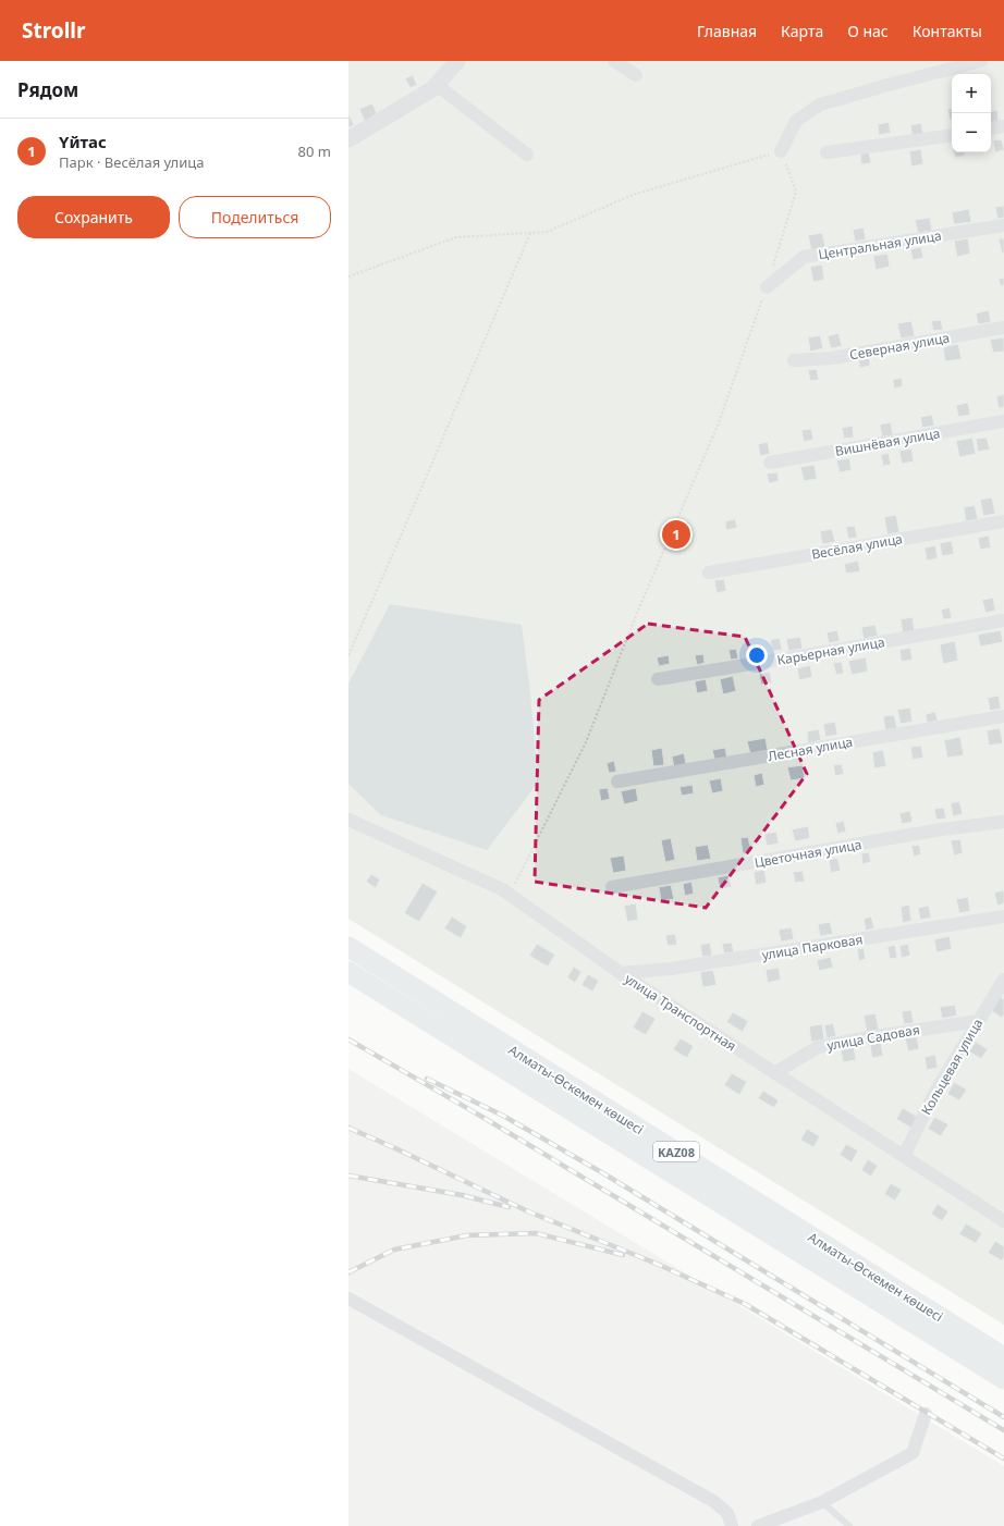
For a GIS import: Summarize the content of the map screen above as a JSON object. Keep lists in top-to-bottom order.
{
  "streets": {
    "highway": ["Алматы-Өскемен көшесі", "KAZ08"],
    "street": [
      "Центральная улица",
      "Северная улица",
      "Вишнёвая улица",
      "Весёлая улица",
      "Карьерная улица",
      "Лесная улица",
      "Цветочная улица",
      "улица Парковая",
      "улица Транспортная",
      "улица Садовая",
      "Кольцевая улица"
    ]
  },
  "crossings": [
    ["улица Парковая", "улица Транспортная"],
    ["улица Транспортная", "улица Садовая"],
    ["улица Транспортная", "Кольцевая улица"],
    ["улица Садовая", "Кольцевая улица"]
  ],
  "page": {
    "header": "Strollr",
    "nav": [
      "Главная",
      "Карта",
      "О нас",
      "Контакты"
    ],
    "heading": "Рядом",
    "map_buttons": ["+", "−"],
    "list": [
      {
        "mark": "1",
        "name": "Үйтас",
        "note": "Парк · Весёлая улица",
        "value": "80 m"
      }
    ],
    "buttons": ["Сохранить", "Поделиться"],
    "pins": "1"
  }
}
